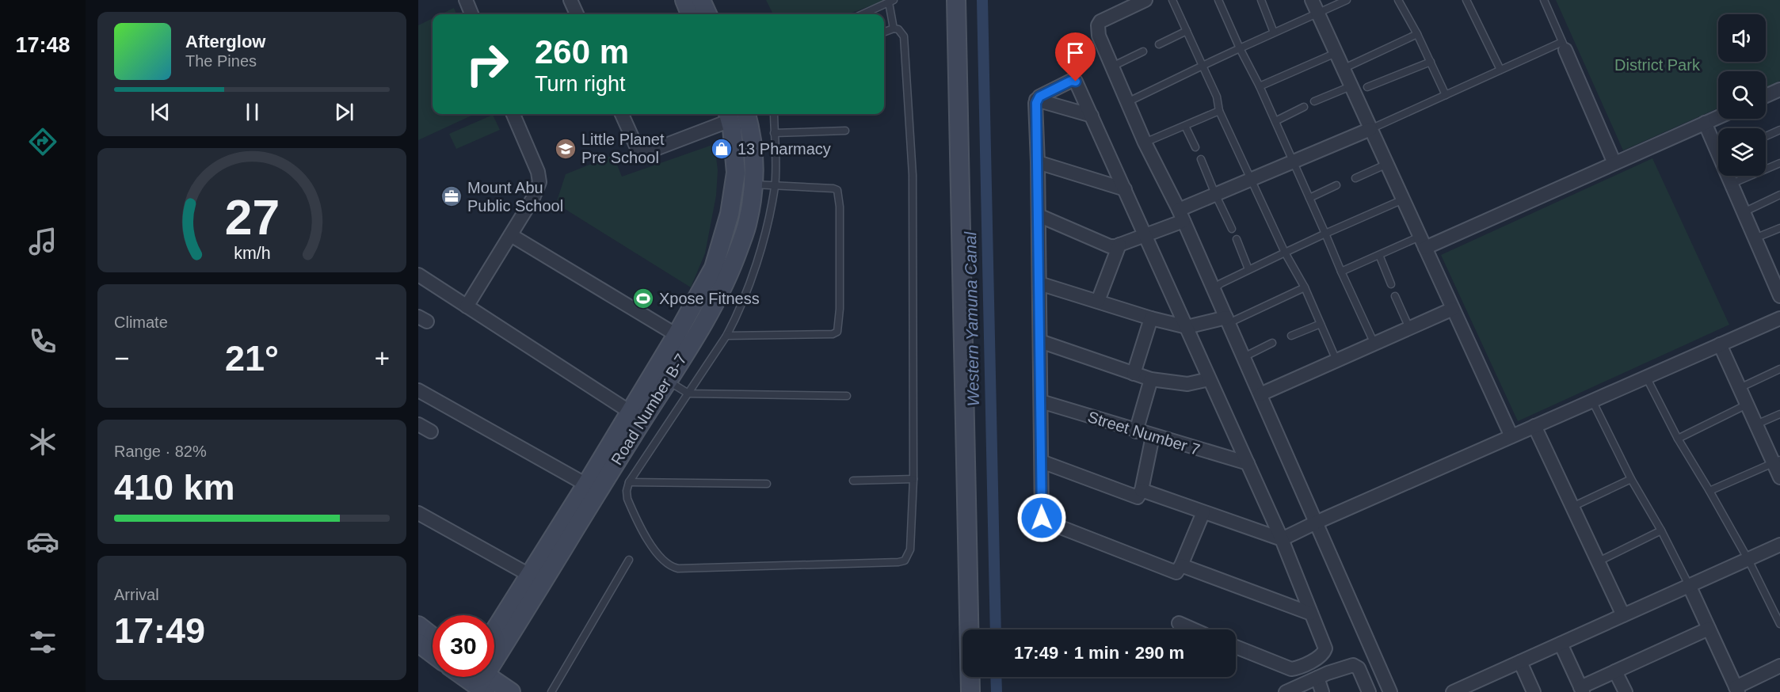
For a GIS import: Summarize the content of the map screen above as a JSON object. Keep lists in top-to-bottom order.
{
  "streets": {
    "street": ["Road Number B-7", "Street Number 7"]
  },
  "water": ["Western Yamuna Canal"],
  "parks": ["District Park"],
  "places": {
    "school or university": ["Little Planet Pre School"],
    "shop": ["13 Pharmacy"],
    "office": ["Mount Abu Public School"],
    "sports": ["Xpose Fitness"]
  },
  "page": {
    "tabs": "17:48",
    "turn": ["260 m", "Turn right"],
    "song": ["Afterglow", "The Pines"],
    "tile": [
      "Climate",
      ["Range · 82%", "410 km"],
      ["Arrival", "17:49"]
    ],
    "heat": ["−", "21°", "+"],
    "limit": "30",
    "trip": "17:49 · 1 min · 290 m",
    "gauge": ["27", "km/h"]
  }
}
